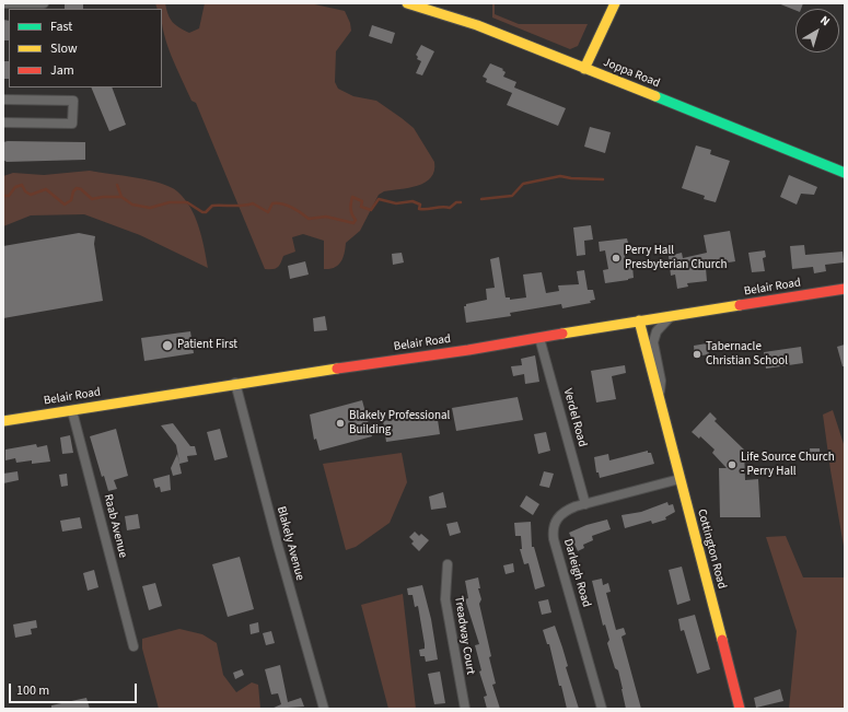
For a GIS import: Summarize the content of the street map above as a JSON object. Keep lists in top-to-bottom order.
{
  "streets": {
    "main road": ["Joppa Road", "Belair Road", "Cottington Road"],
    "street": [
      "Verdel Road",
      "Raab Avenue",
      "Blakely Avenue",
      "Darleigh Road",
      "Treadway Court"
    ]
  },
  "crossings": [
    ["Belair Road", "Verdel Road"],
    ["Belair Road", "Raab Avenue"],
    ["Belair Road", "Blakely Avenue"],
    ["Belair Road", "Cottington Road"],
    ["Verdel Road", "Darleigh Road"],
    ["Cottington Road", "Darleigh Road"]
  ],
  "places": [
    "Perry Hall Presbyterian Church",
    "Patient First",
    "Tabernacle Christian School",
    "Blakely Professional Building",
    "Life Source Church - Perry Hall"
  ],
  "legend": ["Fast", "Slow", "Jam"],
  "scale_bar": "100 m",
  "north": "top right"
}
